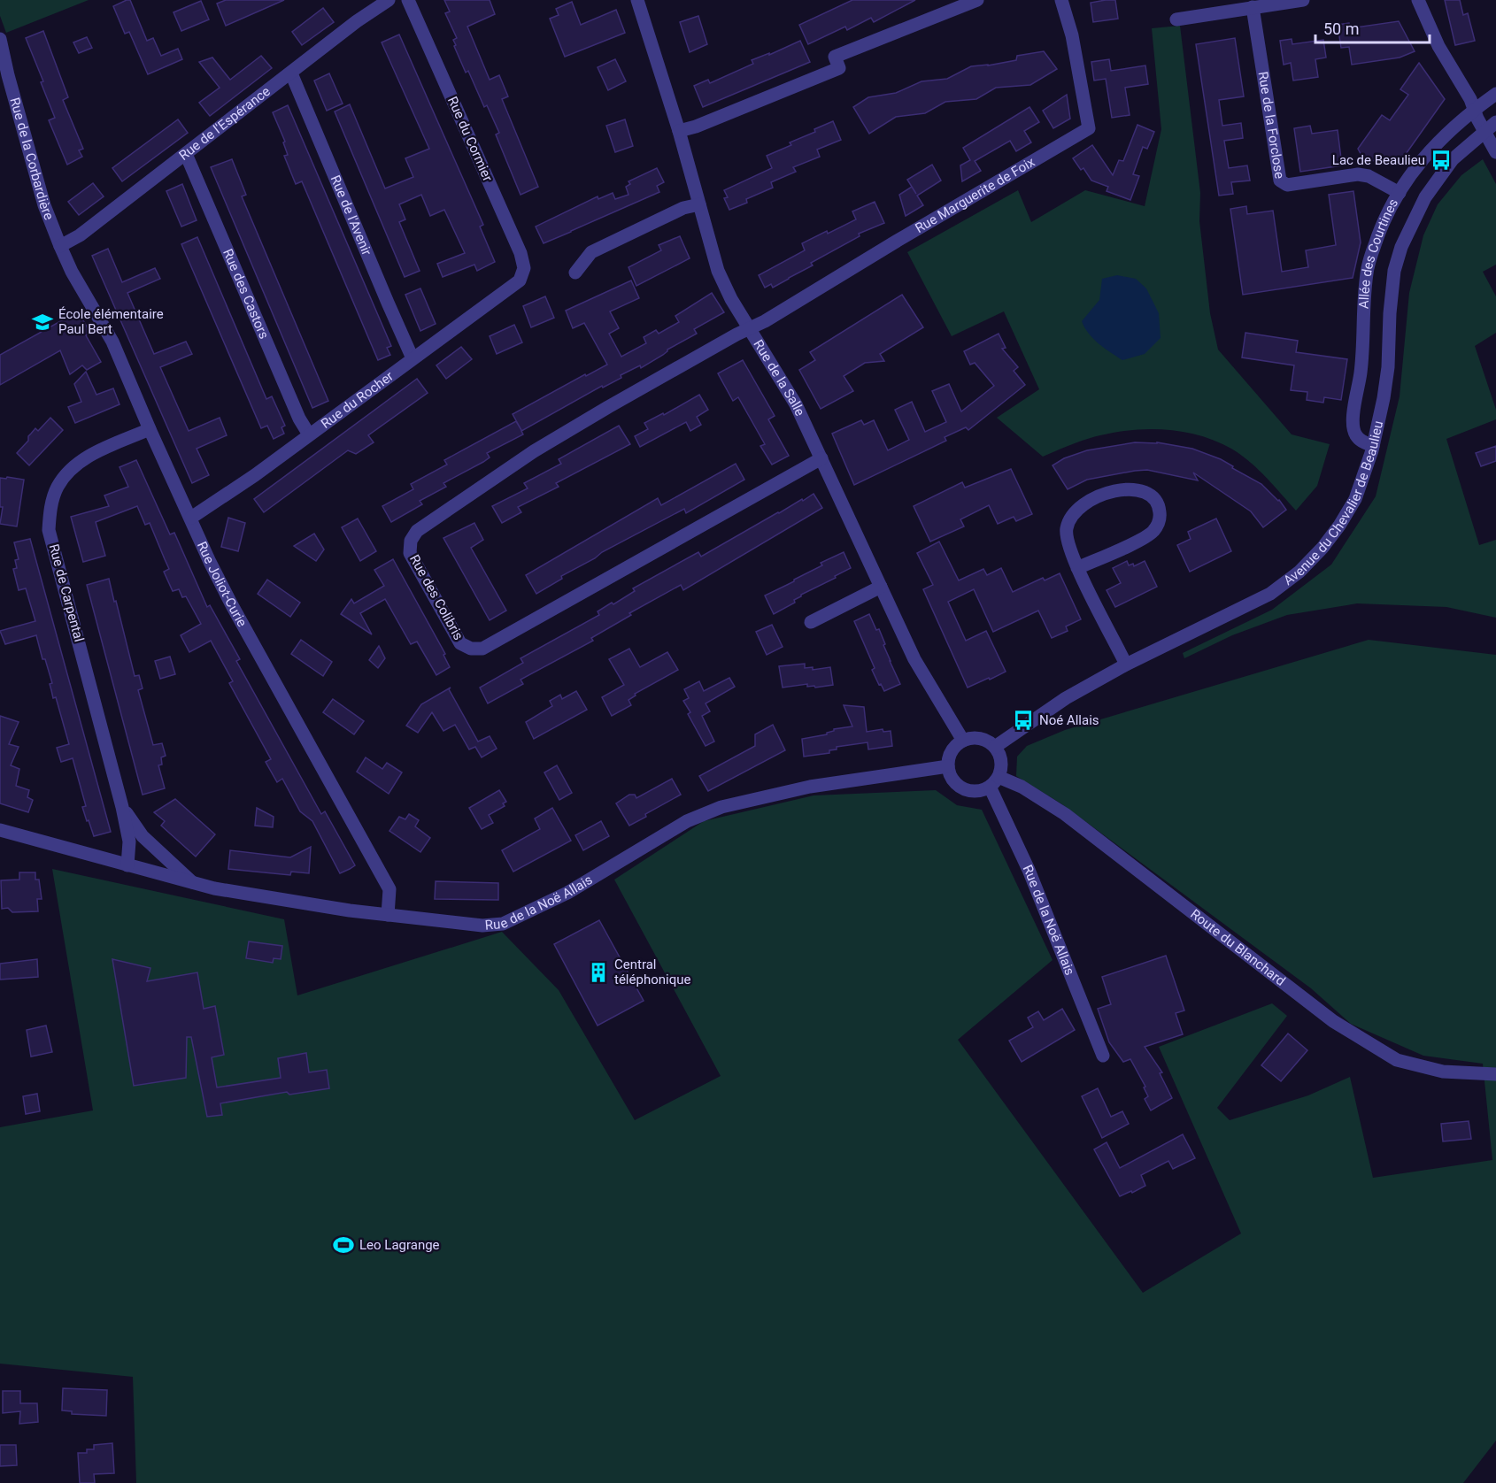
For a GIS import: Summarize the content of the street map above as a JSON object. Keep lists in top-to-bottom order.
{
  "streets": {
    "street": [
      "Rue de l'Espérance",
      "Rue de la Forclose",
      "Rue du Cormier",
      "Rue de la Corbardière",
      "Rue Marguerite de Foix",
      "Rue de l'Avenir",
      "Allée des Courtines",
      "Rue des Castors",
      "Rue de la Salle",
      "Rue du Rocher",
      "Avenue du Chevalier de Beaulieu",
      "Rue Joliot-Curie",
      "Rue de Carpental",
      "Rue des Colibris",
      "Rue de la Noë Allais",
      "Route du Blanchard"
    ]
  },
  "crossings": [
    ["Rue de l'Espérance", "Rue de la Corbardière"],
    ["Rue de l'Espérance", "Rue de l'Avenir"],
    ["Rue de l'Espérance", "Rue des Castors"],
    ["Rue de l'Espérance", "Rue Joliot-Curie"],
    ["Rue de la Forclose", "Allée des Courtines"],
    ["Rue du Cormier", "Rue du Rocher"],
    ["Rue de la Corbardière", "Rue Joliot-Curie"],
    ["Rue Marguerite de Foix", "Rue de la Salle"],
    ["Rue Marguerite de Foix", "Rue des Colibris"],
    ["Rue de l'Avenir", "Rue du Rocher"],
    ["Allée des Courtines", "Avenue du Chevalier de Beaulieu"],
    ["Rue des Castors", "Rue du Rocher"],
    ["Rue de la Salle", "Avenue du Chevalier de Beaulieu"],
    ["Rue de la Salle", "Rue des Colibris"],
    ["Rue de la Salle", "Rue de la Noë Allais"],
    ["Rue de la Salle", "Route du Blanchard"],
    ["Rue du Rocher", "Rue Joliot-Curie"],
    ["Avenue du Chevalier de Beaulieu", "Rue de la Noë Allais"],
    ["Avenue du Chevalier de Beaulieu", "Route du Blanchard"],
    ["Rue Joliot-Curie", "Rue de Carpental"],
    ["Rue Joliot-Curie", "Rue de la Noë Allais"],
    ["Rue de Carpental", "Rue de la Noë Allais"],
    ["Rue de la Noë Allais", "Route du Blanchard"]
  ],
  "places": {
    "bus stop": ["Lac de Beaulieu", "Noé Allais"],
    "school or university": ["École élémentaire Paul Bert"],
    "building": ["Central téléphonique"],
    "sports": ["Leo Lagrange"]
  },
  "scale_bar": "50 m"
}
